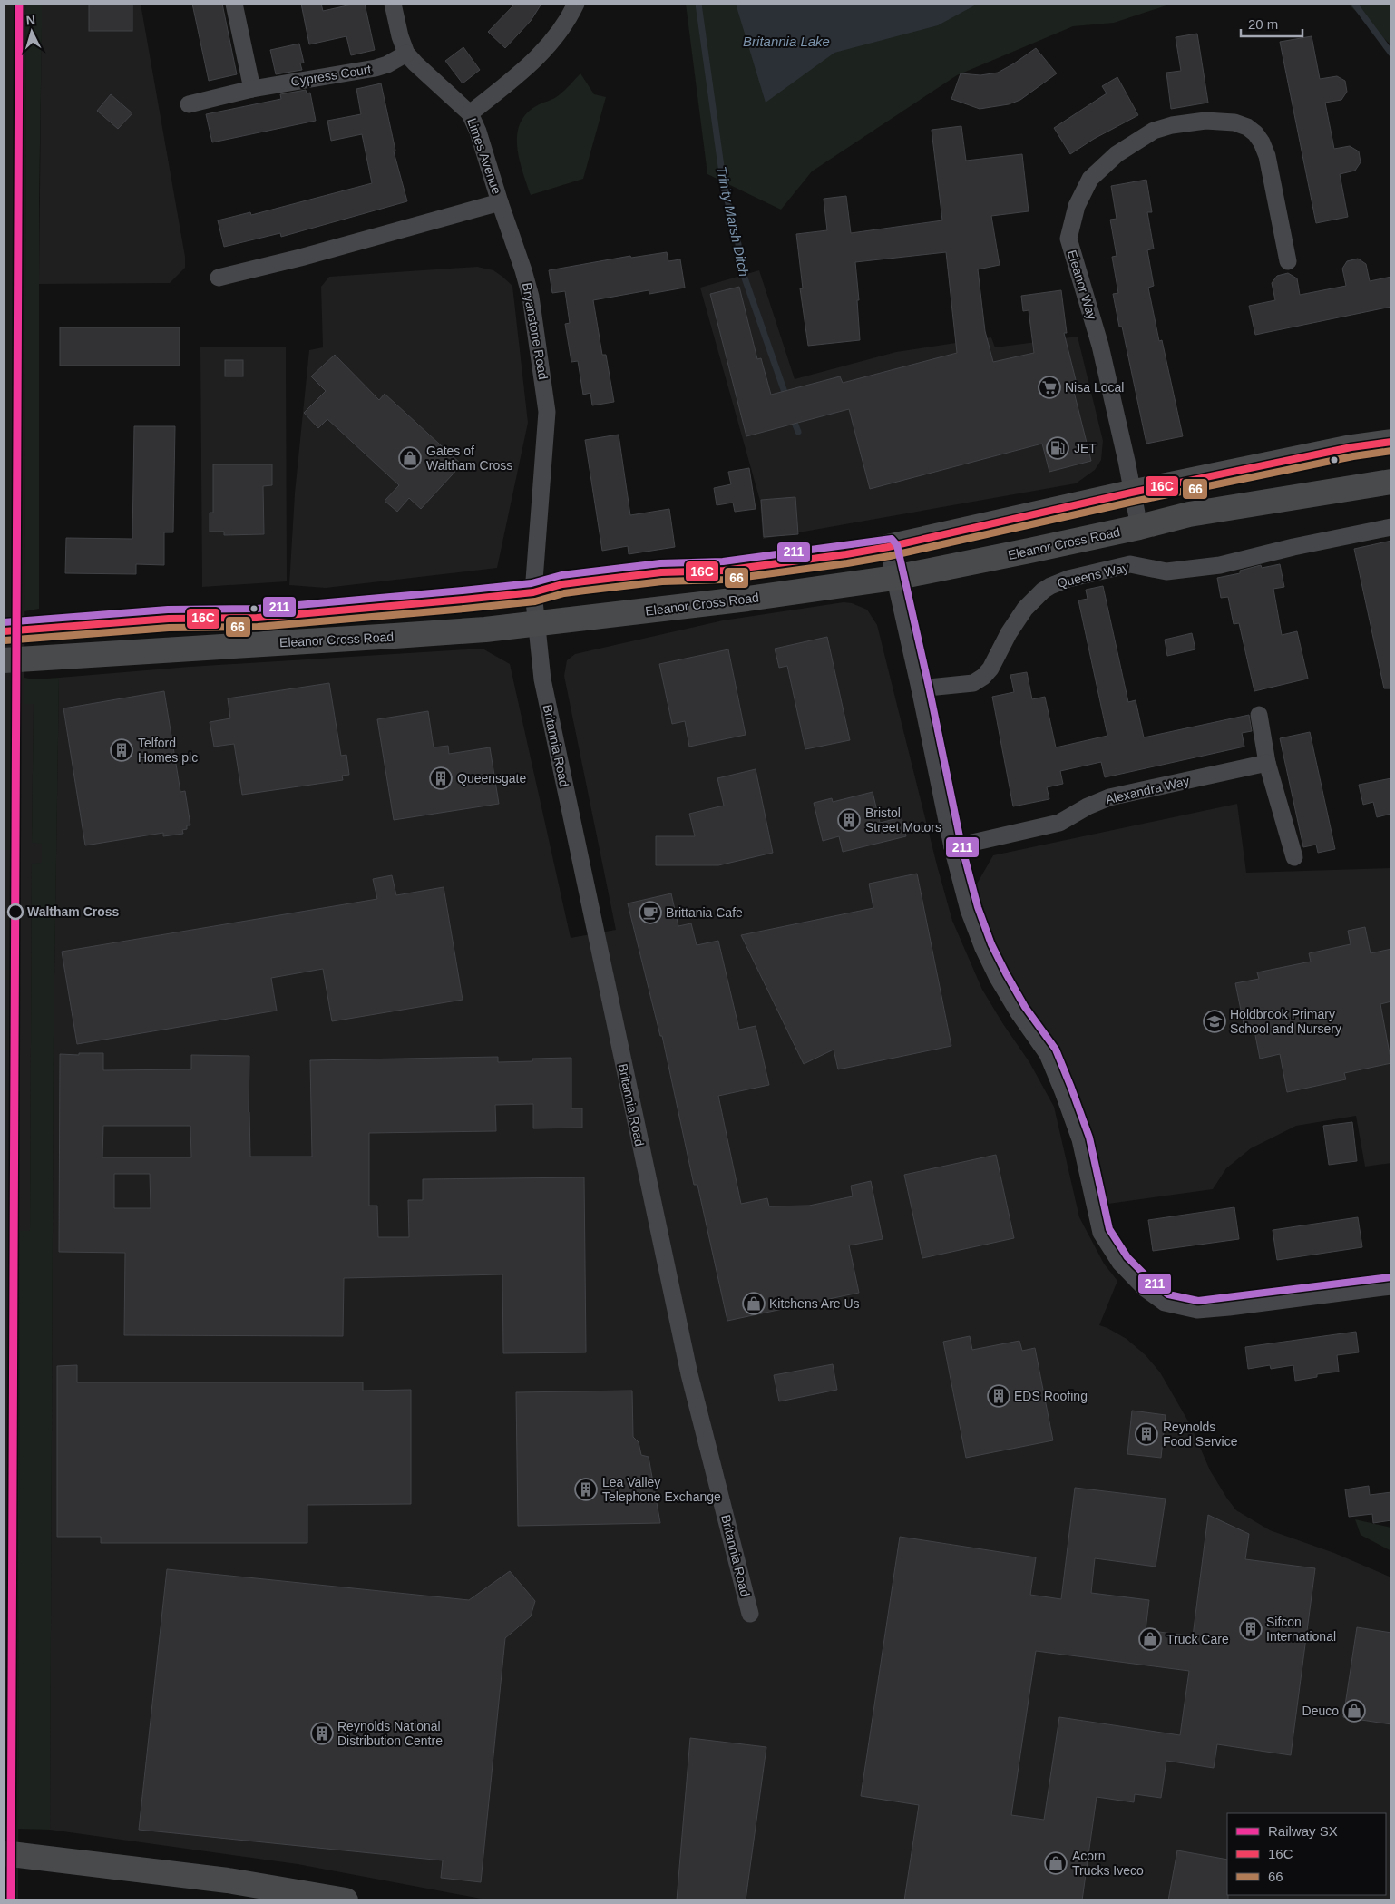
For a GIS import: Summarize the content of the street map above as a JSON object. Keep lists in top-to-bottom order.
{
  "streets": {
    "main road": ["Eleanor Cross Road"],
    "street": [
      "Cypress Court",
      "Limes Avenue",
      "Eleanor Way",
      "Bryanstone Road",
      "Queens Way",
      "Britannia Road",
      "Alexandra Way"
    ]
  },
  "crossings": [
    ["Cypress Court", "Limes Avenue"],
    ["Limes Avenue", "Bryanstone Road"],
    ["Eleanor Way", "Eleanor Cross Road"],
    ["Bryanstone Road", "Britannia Road"],
    ["Eleanor Cross Road", "Britannia Road"]
  ],
  "water": ["Britannia Lake", "Trinity Marsh Ditch"],
  "places": {
    "supermarket": ["Nisa Local"],
    "fuel station": ["JET"],
    "shop": [
      "Gates of Waltham Cross",
      "Kitchens Are Us",
      "Truck Care",
      "Deuco",
      "Acorn Trucks Iveco"
    ],
    "building": [
      "Telford Homes plc",
      "Queensgate",
      "Bristol Street Motors",
      "EDS Roofing",
      "Reynolds Food Service",
      "Lea Valley Telephone Exchange",
      "Sifcon International",
      "Reynolds National Distribution Centre"
    ],
    "other": ["Waltham Cross"],
    "cafe": ["Brittania Cafe"],
    "school or university": ["Holdbrook Primary School and Nursery"]
  },
  "lines": [
    "rail line SX",
    "transit line 16C",
    "transit line 66",
    "transit line 211"
  ],
  "legend": ["Railway SX", "16C", "66"],
  "scale_bar": "20 m",
  "north": "top"
}
